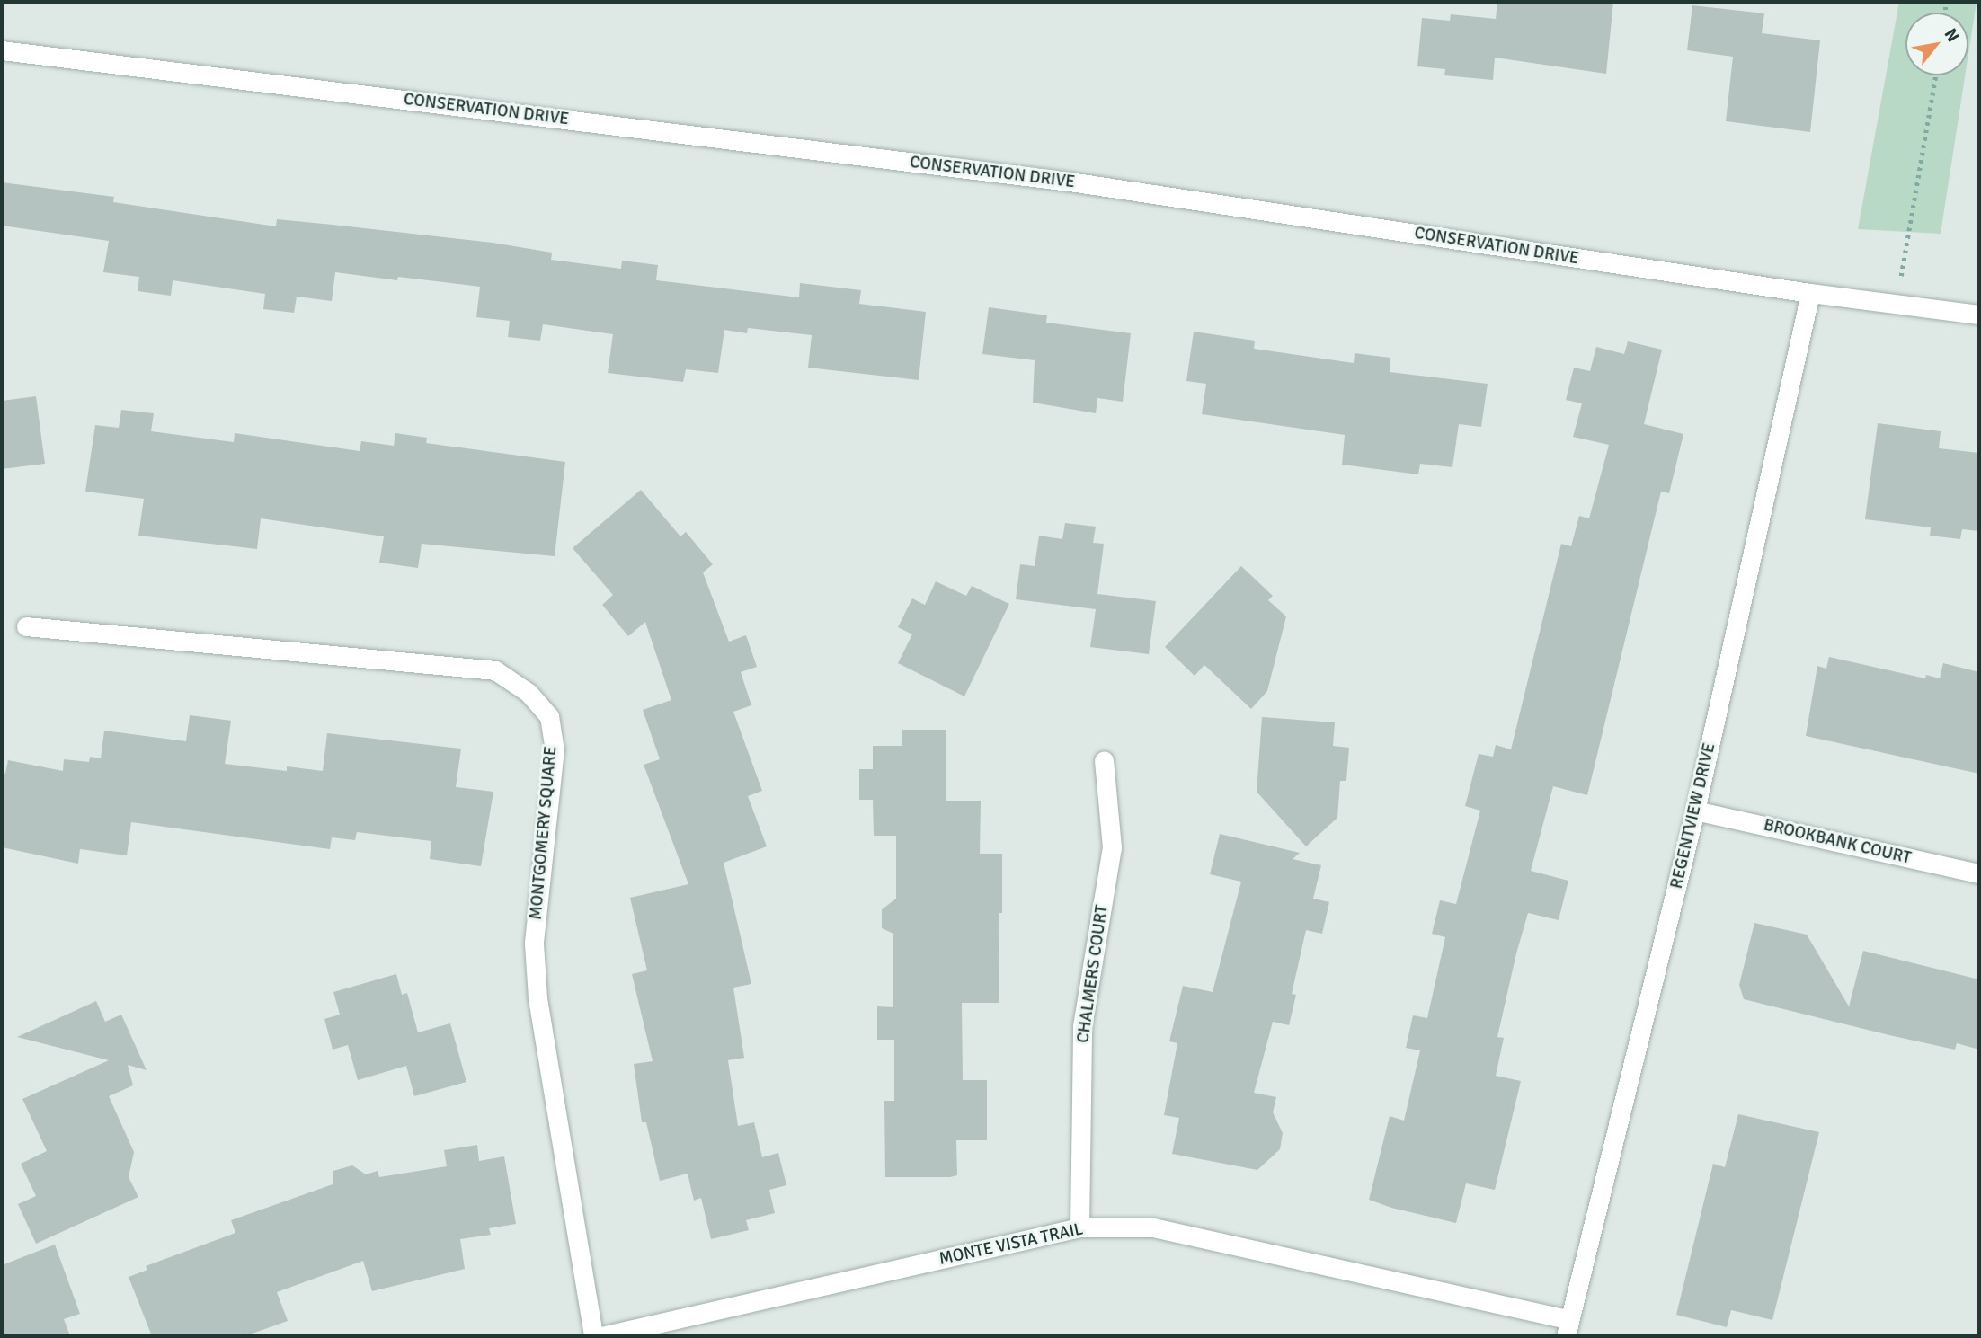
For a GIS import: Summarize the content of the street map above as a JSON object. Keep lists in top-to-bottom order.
{
  "streets": {
    "street": [
      "CONSERVATION DRIVE",
      "REGENTVIEW DRIVE",
      "MONTGOMERY SQUARE",
      "BROOKBANK COURT",
      "CHALMERS COURT",
      "MONTE VISTA TRAIL"
    ]
  },
  "crossings": [
    ["CONSERVATION DRIVE", "REGENTVIEW DRIVE"],
    ["REGENTVIEW DRIVE", "BROOKBANK COURT"],
    ["REGENTVIEW DRIVE", "MONTE VISTA TRAIL"],
    ["CHALMERS COURT", "MONTE VISTA TRAIL"]
  ],
  "north": "top right"
}
